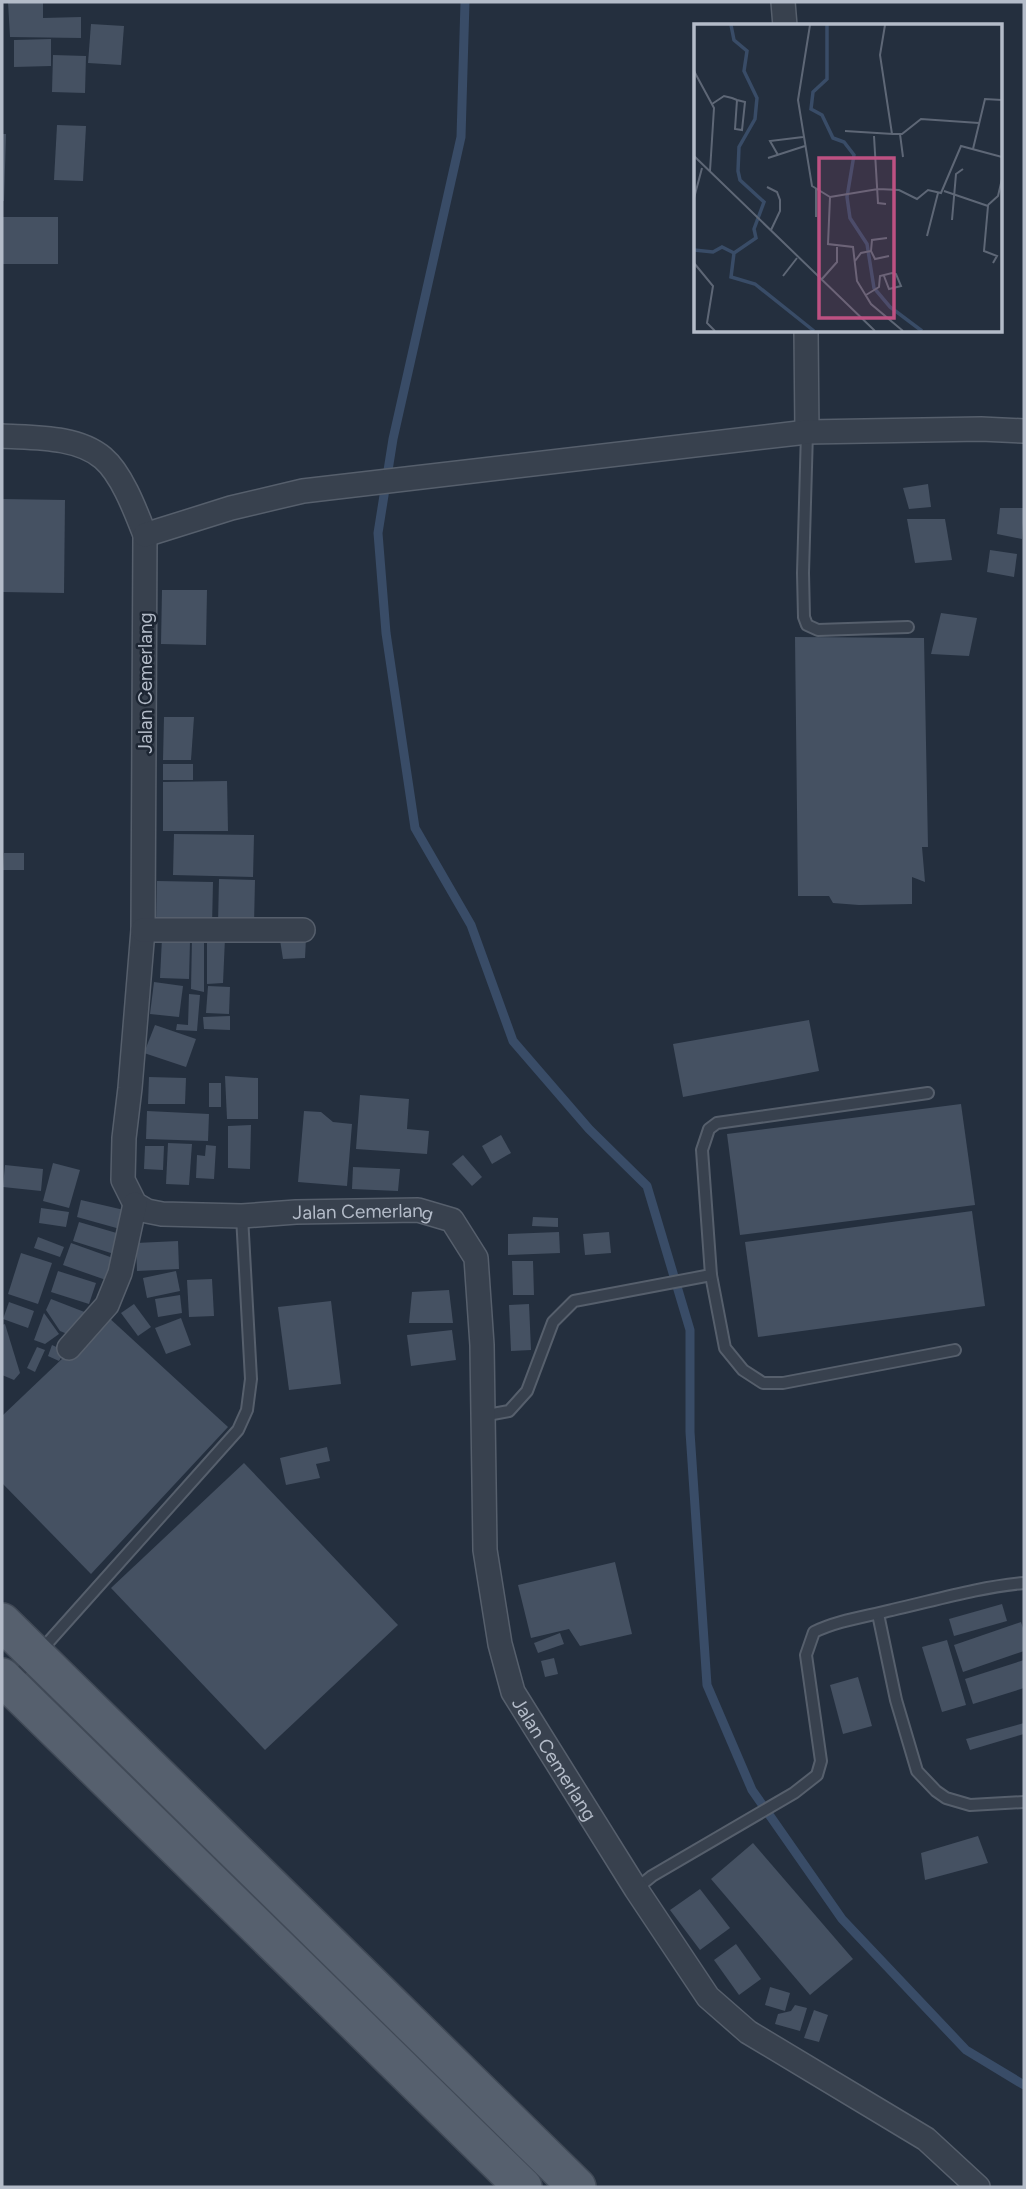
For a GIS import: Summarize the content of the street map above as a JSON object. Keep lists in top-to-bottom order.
{
  "streets": {
    "street": ["Jalan Cemerlang"]
  }
}
